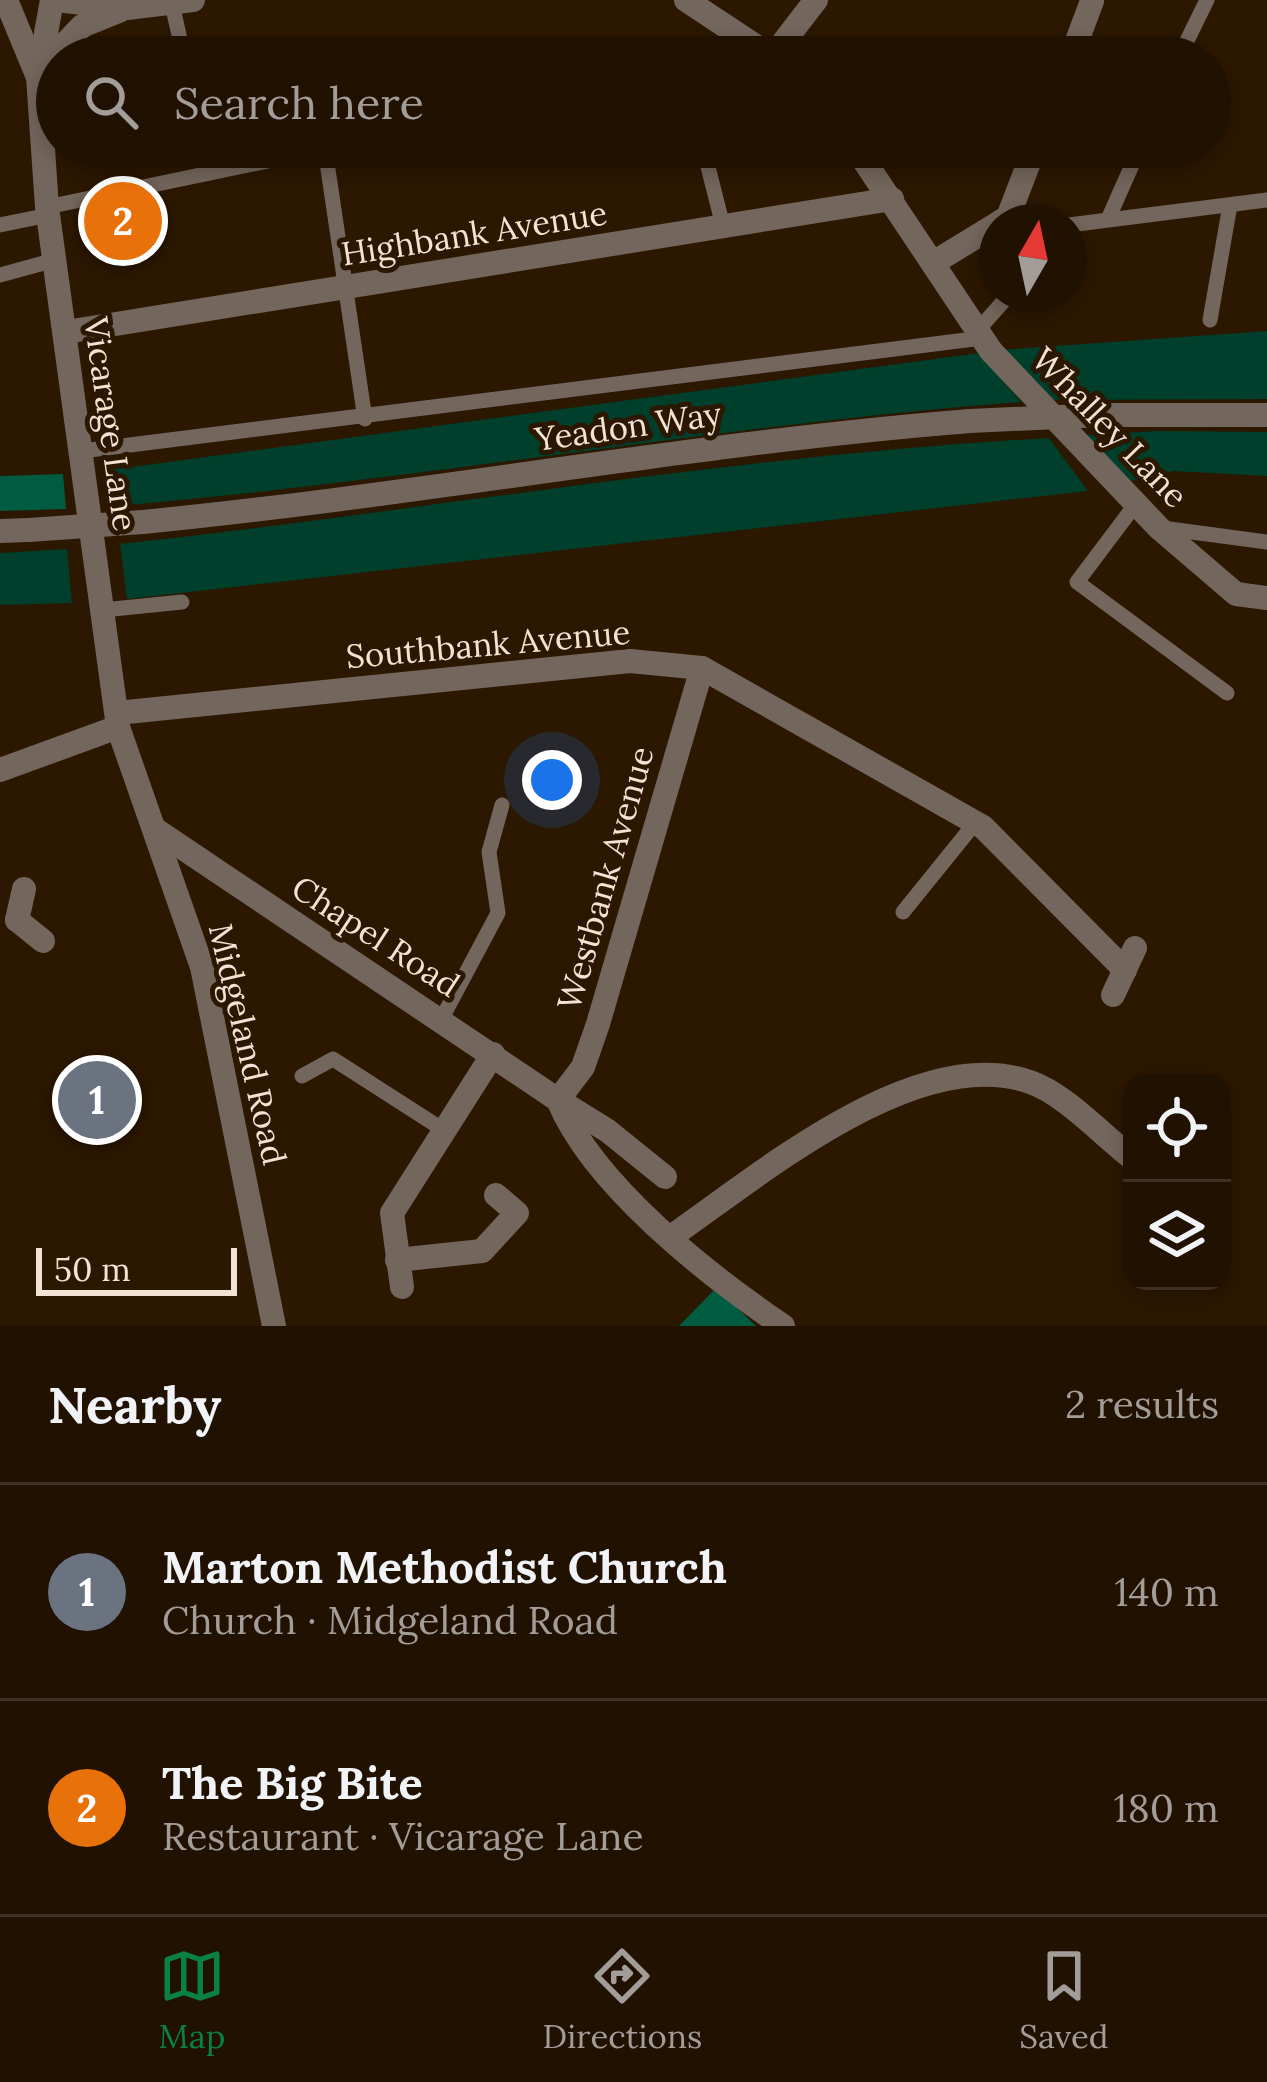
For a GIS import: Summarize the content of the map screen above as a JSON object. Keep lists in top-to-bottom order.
{
  "streets": {
    "street": [
      "Highbank Avenue",
      "Vicarage Lane",
      "Yeadon Way",
      "Whalley Lane",
      "Southbank Avenue",
      "Westbank Avenue",
      "Chapel Road",
      "Midgeland Road"
    ]
  },
  "crossings": [
    ["Highbank Avenue", "Vicarage Lane"],
    ["Highbank Avenue", "Whalley Lane"],
    ["Vicarage Lane", "Southbank Avenue"],
    ["Vicarage Lane", "Midgeland Road"],
    ["Southbank Avenue", "Westbank Avenue"],
    ["Southbank Avenue", "Midgeland Road"],
    ["Westbank Avenue", "Chapel Road"],
    ["Chapel Road", "Midgeland Road"]
  ],
  "scale_bar": "50 m",
  "north": "top",
  "page": {
    "search": "Search here",
    "pins": ["2", "1"],
    "scale": "50 m",
    "heading": ["Nearby", "2 results"],
    "list": [
      {
        "mark": "1",
        "name": "Marton Methodist Church",
        "note": "Church · Midgeland Road",
        "value": "140 m"
      },
      {
        "mark": "2",
        "name": "The Big Bite",
        "note": "Restaurant · Vicarage Lane",
        "value": "180 m"
      }
    ],
    "nav": ["Map", "Directions", "Saved"]
  }
}
